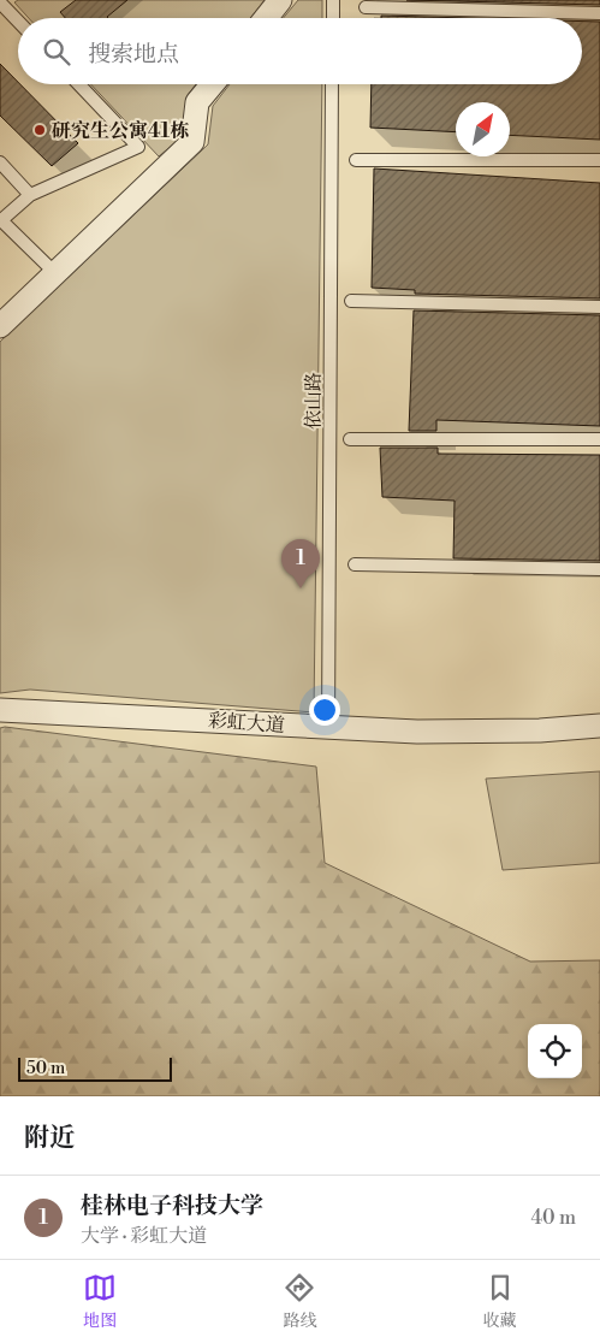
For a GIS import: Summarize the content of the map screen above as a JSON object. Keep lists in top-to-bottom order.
{
  "streets": {
    "street": ["彩虹大道"],
    "lane": ["依山路"]
  },
  "crossings": [
    ["依山路", "彩虹大道"]
  ],
  "places": ["研究生公寓41栋"],
  "scale_bar": "50 m",
  "north": "top right",
  "page": {
    "search": "搜索地点",
    "pins": "1",
    "scale": "50 m",
    "heading": "附近",
    "list": [
      {
        "mark": "1",
        "name": "桂林电子科技大学",
        "note": "大学 · 彩虹大道",
        "value": "40 m"
      }
    ],
    "nav": ["地图", "路线", "收藏"]
  }
}
